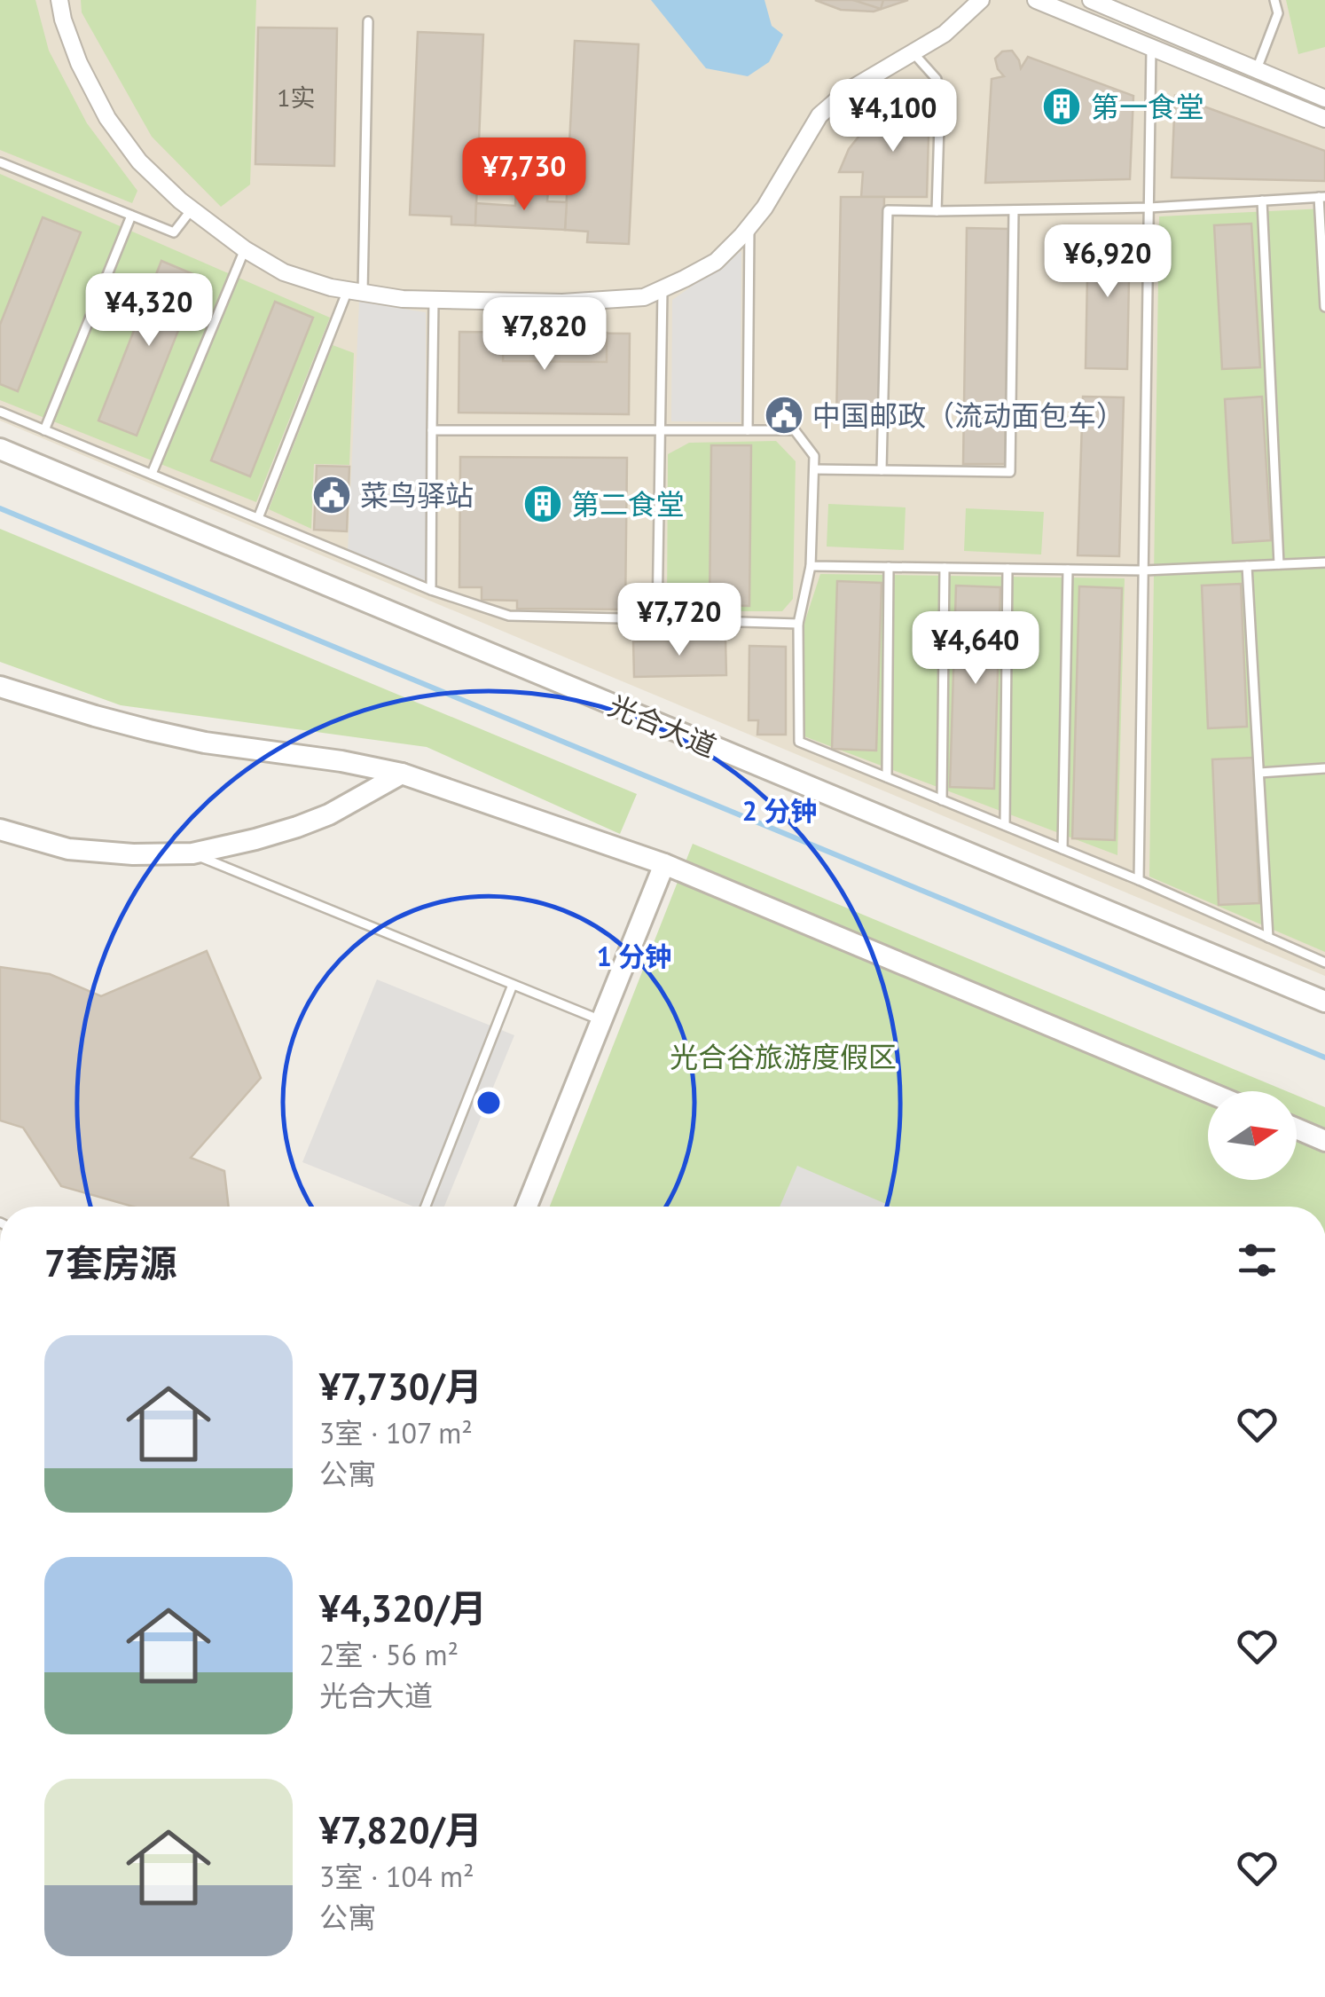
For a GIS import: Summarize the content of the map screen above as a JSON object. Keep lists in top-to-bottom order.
{
  "streets": {
    "street": ["光合大道"]
  },
  "parks": ["光合谷旅游度假区"],
  "places": {
    "building": ["第一食堂", "第二食堂"],
    "public building": ["中国邮政（流动面包车）", "菜鸟驿站"]
  },
  "house_numbers": ["1实"],
  "north": "right",
  "page": {
    "price": [
      "¥4,100",
      "¥7,730",
      "¥6,920",
      "¥4,320",
      "¥7,820",
      "¥7,720",
      "¥4,640"
    ],
    "heading": "7套房源",
    "list": [
      {
        "name": "¥7,730/月",
        "note": "3室 · 107 m² · 公寓"
      },
      {
        "name": "¥4,320/月",
        "note": "2室 · 56 m² · 光合大道"
      },
      {
        "name": "¥7,820/月",
        "note": "3室 · 104 m² · 公寓"
      }
    ]
  },
  "rings": ["2 分钟", "1 分钟"]
}
